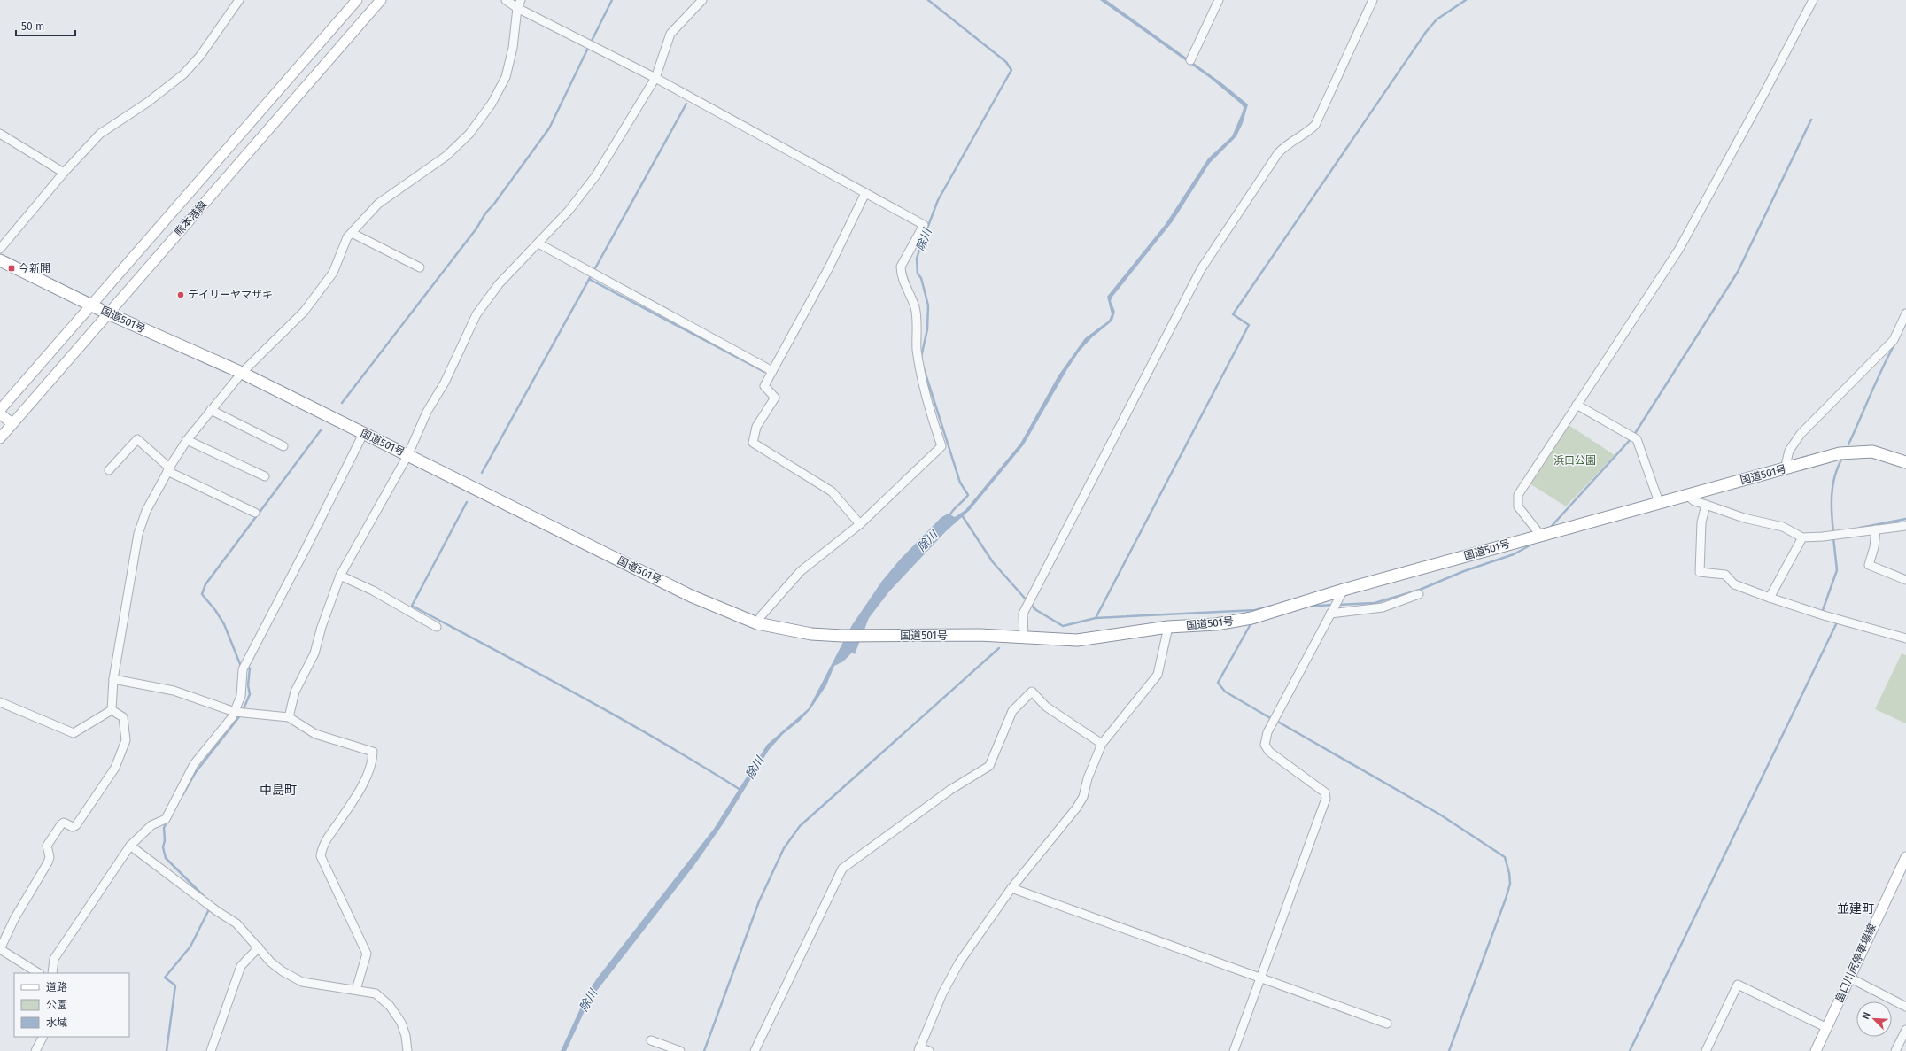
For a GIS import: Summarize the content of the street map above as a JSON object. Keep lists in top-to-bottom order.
{
  "streets": {
    "highway": ["国道501号"],
    "main road": ["熊本港線", "畠口川尻停車場線"]
  },
  "crossings": [
    ["熊本港線", "国道501号"]
  ],
  "districts": ["中島町", "並建町"],
  "water": ["除川"],
  "parks": ["浜口公園"],
  "places": {
    "transit": ["今新開"],
    "other": ["デイリーヤマザキ"]
  },
  "legend": ["道路", "公園", "水域"],
  "scale_bar": "50 m",
  "north": "top left"
}
